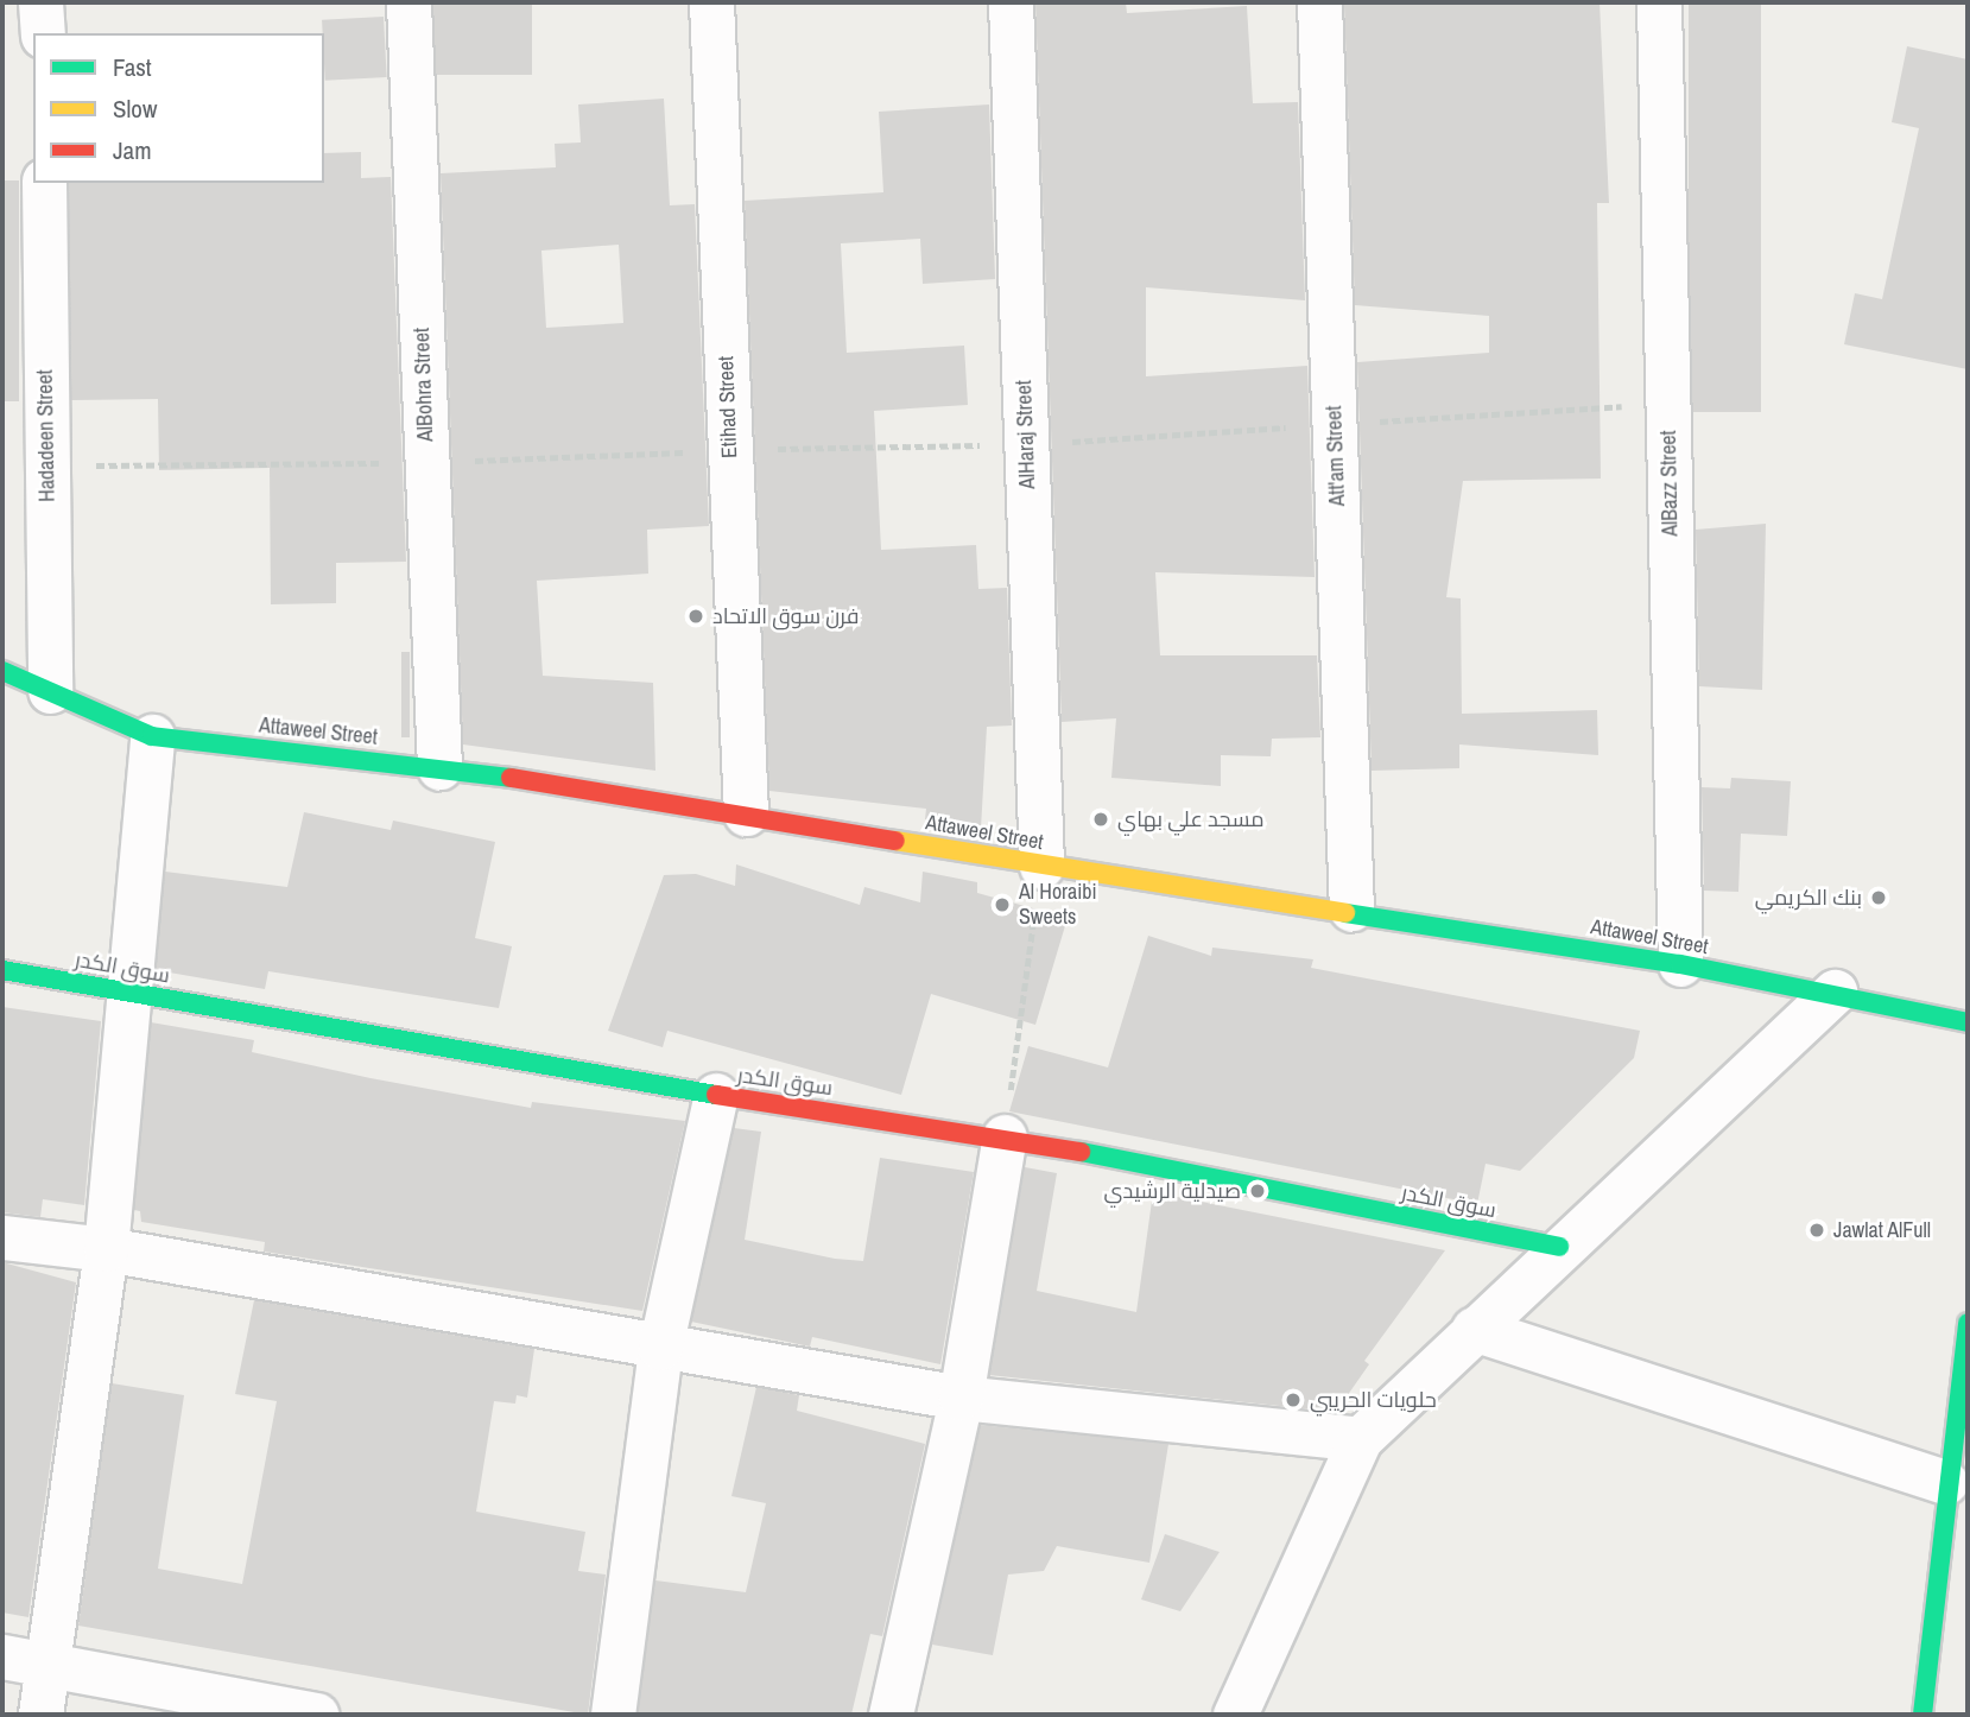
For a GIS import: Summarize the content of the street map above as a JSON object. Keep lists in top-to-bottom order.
{
  "streets": {
    "street": [
      "AlBohra Street",
      "Etihad Street",
      "AlHaraj Street",
      "Hadadeen Street",
      "Att'am Street",
      "AlBazz Street",
      "Attaweel Street",
      "سوق الكدر"
    ]
  },
  "crossings": [
    ["AlBohra Street", "Attaweel Street"],
    ["Etihad Street", "Attaweel Street"],
    ["AlHaraj Street", "Attaweel Street"],
    ["Hadadeen Street", "Attaweel Street"],
    ["Att'am Street", "Attaweel Street"],
    ["AlBazz Street", "Attaweel Street"]
  ],
  "places": [
    "فرن سوق الاتحاد",
    "مسجد علي بهاي",
    "بنك الكريمي",
    "Al Horaibi Sweets",
    "صيدلية الرشيدي",
    "Jawlat AlFull",
    "حلويات الحريبي"
  ],
  "legend": ["Fast", "Slow", "Jam"]
}
